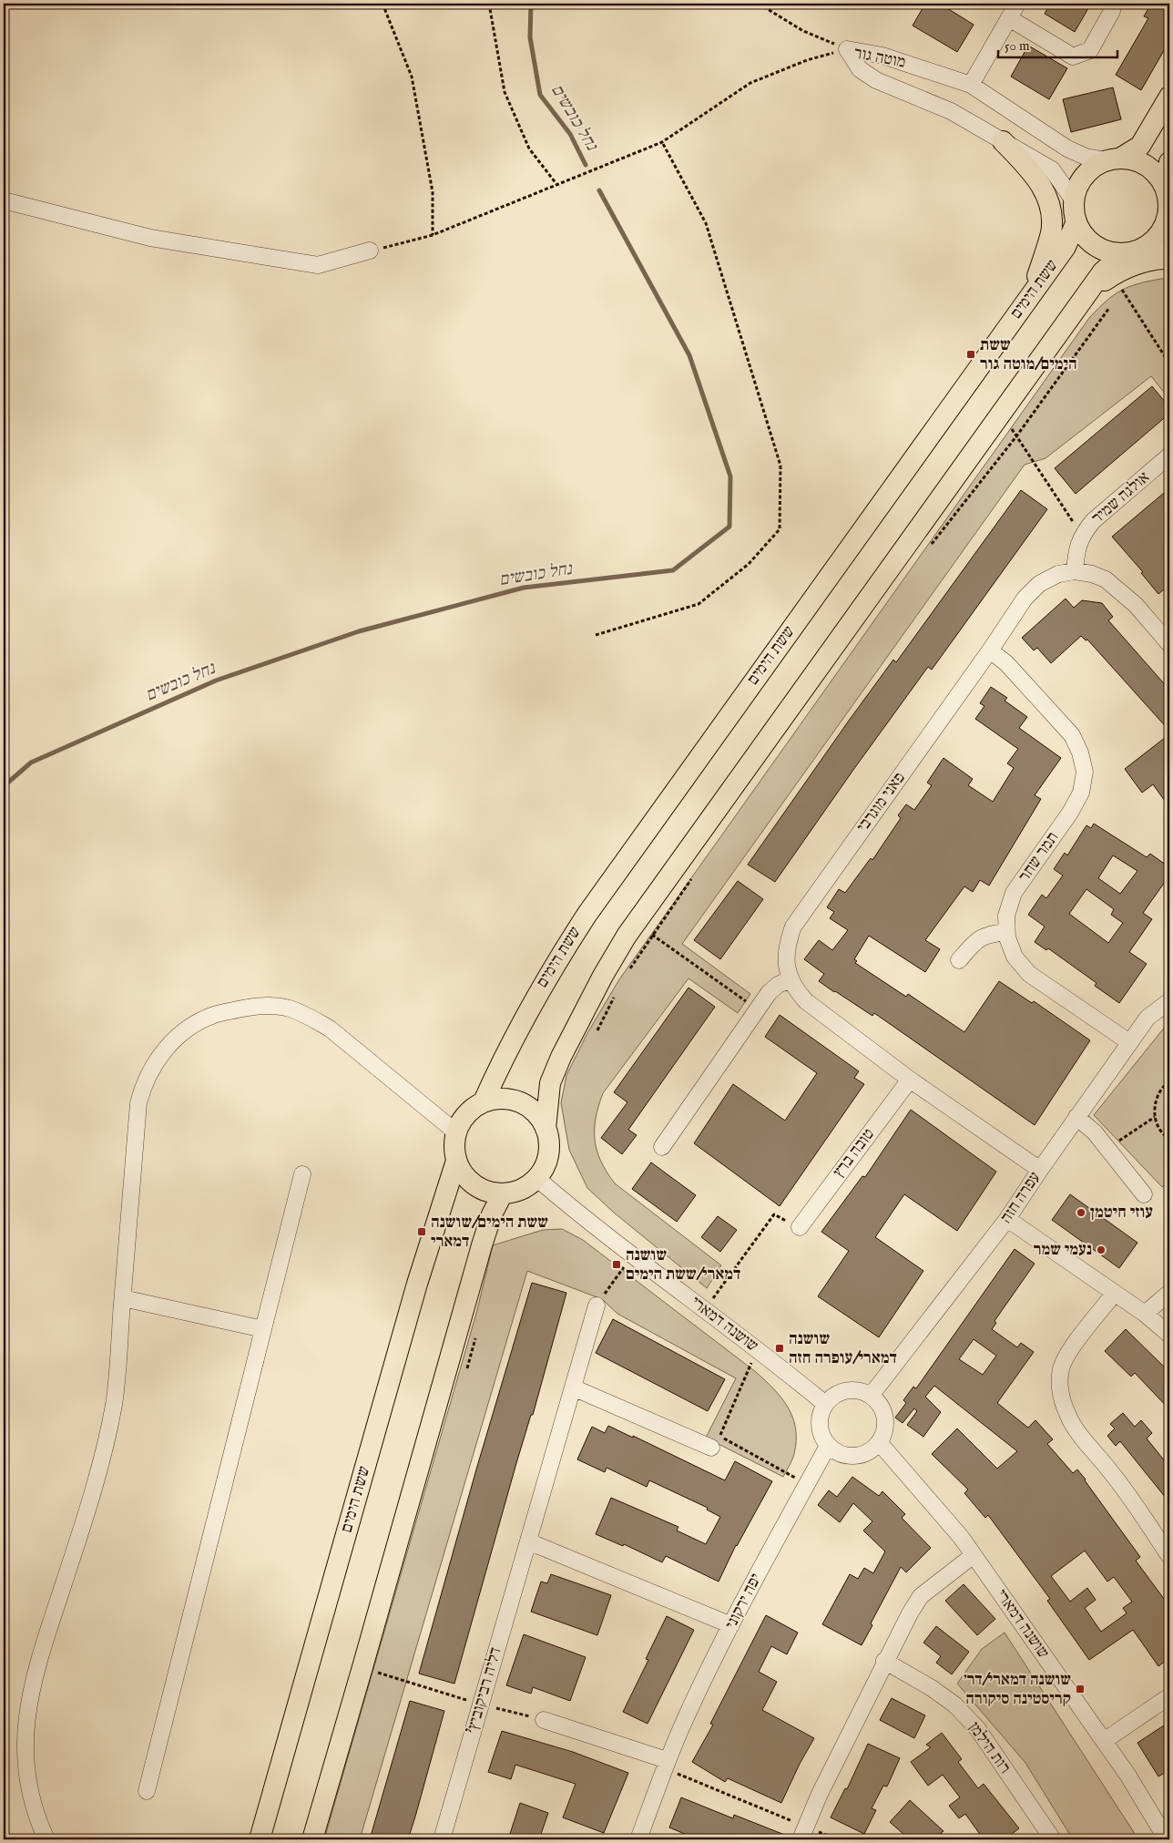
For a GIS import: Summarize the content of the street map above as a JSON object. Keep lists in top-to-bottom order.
{
  "streets": {
    "main road": ["ששת הימים"],
    "street": [
      "מוטה גור",
      "אולגה שמיר",
      "פאני מוגרבי",
      "תמר שחר",
      "טובה ברץ",
      "עפרה חזה",
      "שושנה דמארי",
      "יפה ירקוני",
      "'דליה רביקוביץ",
      "רות הילמן"
    ]
  },
  "crossings": [
    ["מוטה גור", "ששת הימים"],
    ["ששת הימים", "שושנה דמארי"],
    ["אולגה שמיר", "פאני מוגרבי"],
    ["פאני מוגרבי", "תמר שחר"],
    ["תמר שחר", "עפרה חזה"],
    ["עפרה חזה", "שושנה דמארי"],
    ["עפרה חזה", "יפה ירקוני"],
    ["שושנה דמארי", "יפה ירקוני"]
  ],
  "water": ["נחל כובשים"],
  "places": {
    "transit": [
      "ששת הימים/מוטה גור",
      "ששת הימים/שושנה דמארי",
      "שושנה דמארי/ששת הימים",
      "שושנה דמארי/עופרה חזה",
      "שושנה דמארי/דר׳ קריסטינה סיקורה"
    ],
    "other": ["עוזי חיטמן", "נעמי שמר"]
  },
  "scale_bar": "50 m"
}
